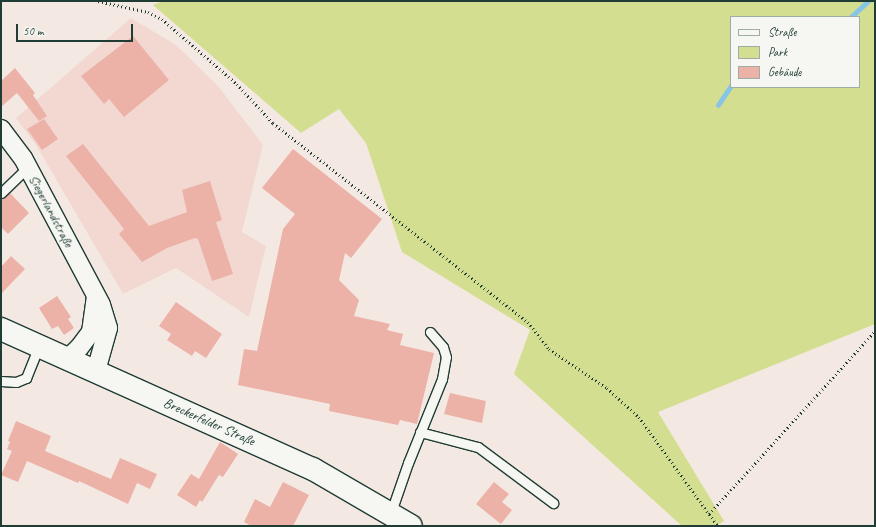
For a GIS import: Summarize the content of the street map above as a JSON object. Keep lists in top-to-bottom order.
{
  "streets": {
    "main road": ["Breckerfelder Straße"],
    "street": ["Siegerlandstraße"]
  },
  "crossings": [
    ["Siegerlandstraße", "Breckerfelder Straße"]
  ],
  "legend": ["Straße", "Park", "Gebäude"],
  "scale_bar": "50 m"
}
